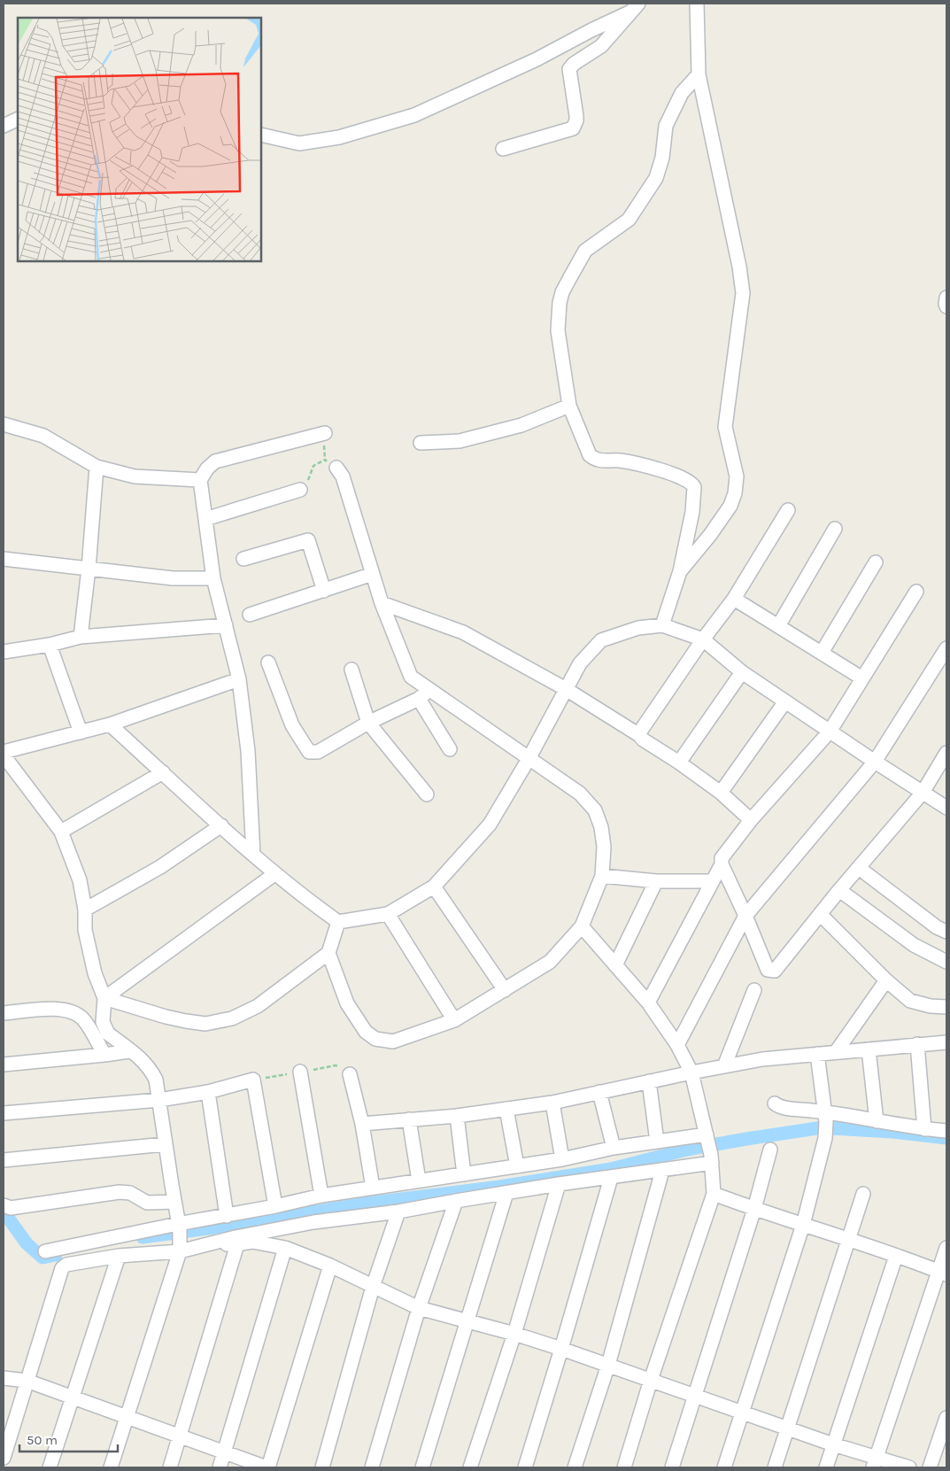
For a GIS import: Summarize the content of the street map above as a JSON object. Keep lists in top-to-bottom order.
{
  "scale_bar": "50 m"
}
